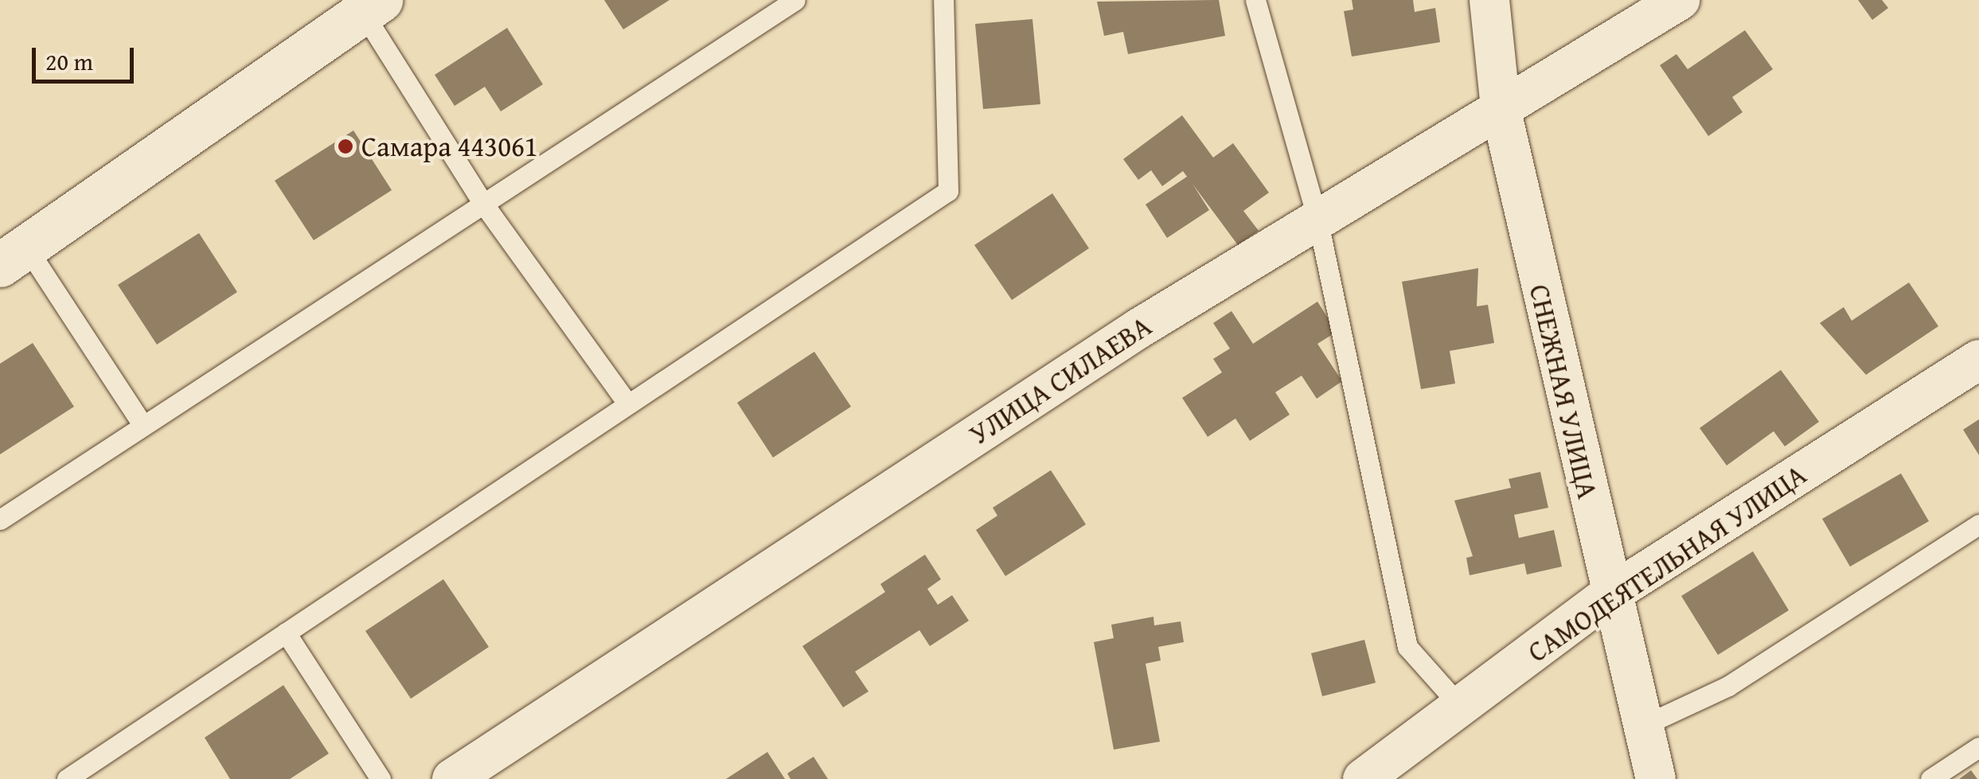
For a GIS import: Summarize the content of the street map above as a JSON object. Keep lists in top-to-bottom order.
{
  "streets": {
    "street": ["УЛИЦА СИЛАЕВА", "СНЕЖНАЯ УЛИЦА", "САМОДЕЯТЕЛЬНАЯ УЛИЦА"]
  },
  "crossings": [
    ["УЛИЦА СИЛАЕВА", "СНЕЖНАЯ УЛИЦА"],
    ["СНЕЖНАЯ УЛИЦА", "САМОДЕЯТЕЛЬНАЯ УЛИЦА"]
  ],
  "places": ["Самара 443061"],
  "scale_bar": "20 m"
}
